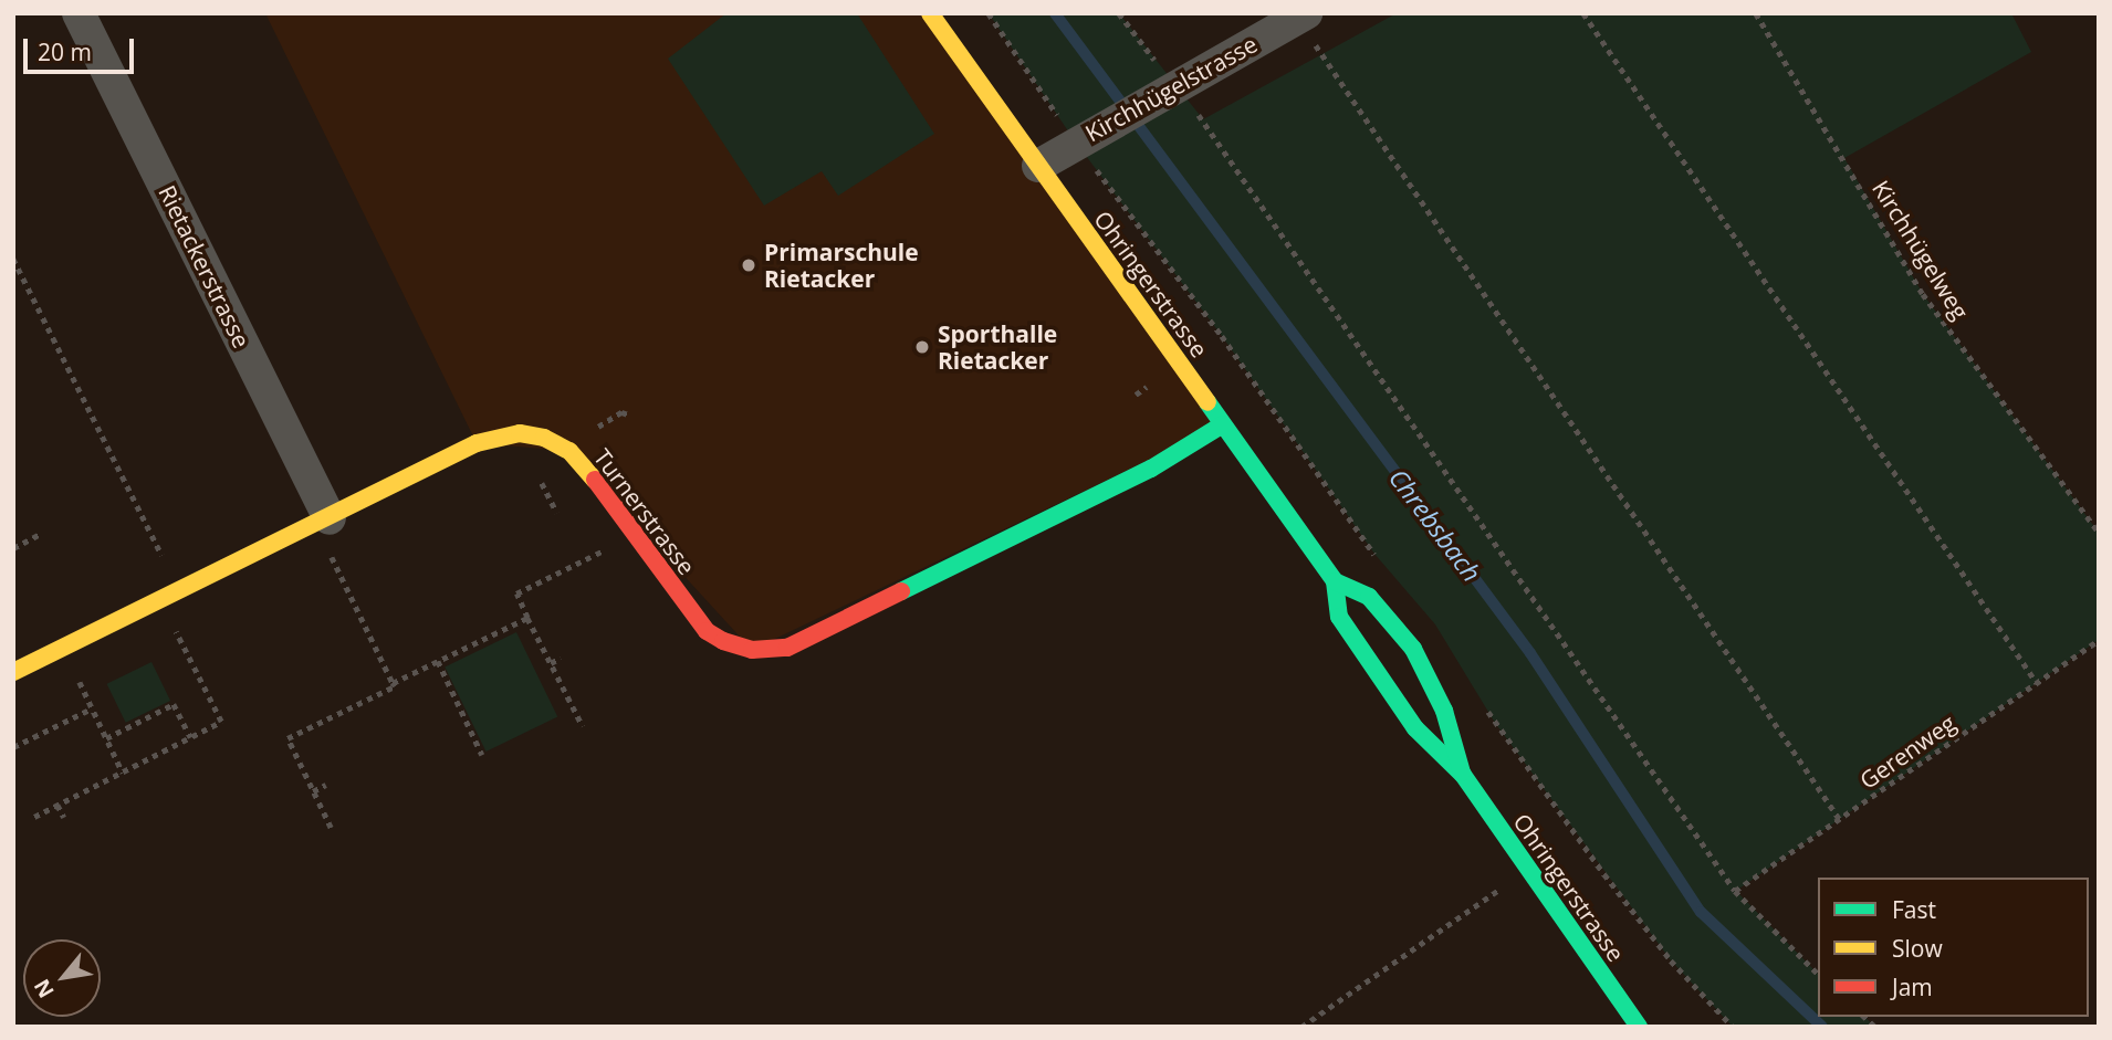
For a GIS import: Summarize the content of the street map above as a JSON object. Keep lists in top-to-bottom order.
{
  "streets": {
    "main road": ["Ohringerstrasse", "Turnerstrasse"],
    "street": ["Kirchhügelstrasse", "Rietackerstrasse"],
    "path": ["Kirchhügelweg", "Gerenweg"]
  },
  "crossings": [
    ["Kirchhügelstrasse", "Ohringerstrasse"],
    ["Rietackerstrasse", "Turnerstrasse"],
    ["Ohringerstrasse", "Turnerstrasse"]
  ],
  "water": ["Chrebsbach"],
  "places": ["Primarschule Rietacker", "Sporthalle Rietacker"],
  "legend": ["Fast", "Slow", "Jam"],
  "scale_bar": "20 m",
  "north": "bottom left"
}
